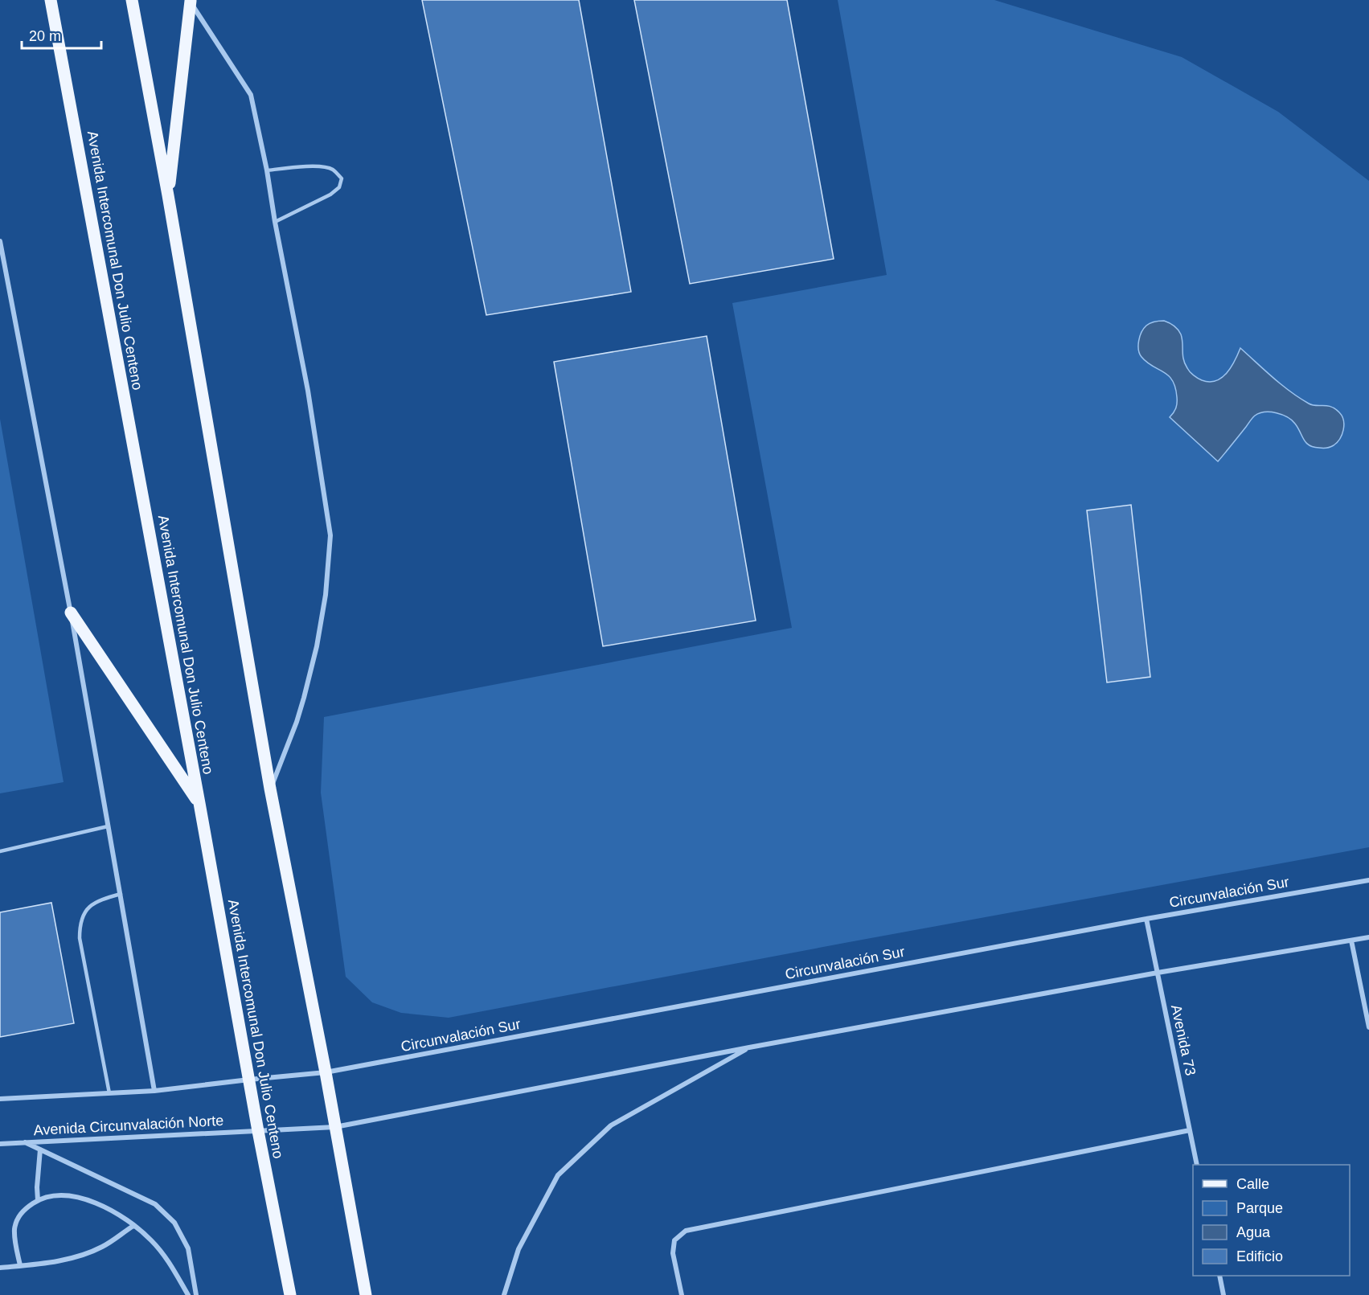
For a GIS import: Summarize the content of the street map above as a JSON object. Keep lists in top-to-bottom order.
{
  "streets": {
    "main road": ["Avenida Intercomunal Don Julio Centeno"],
    "street": ["Circunvalación Sur", "Avenida 73", "Avenida Circunvalación Norte"]
  },
  "crossings": [
    ["Avenida Intercomunal Don Julio Centeno", "Circunvalación Sur"],
    ["Avenida Intercomunal Don Julio Centeno", "Avenida Circunvalación Norte"],
    ["Circunvalación Sur", "Avenida 73"]
  ],
  "legend": [
    "Calle",
    "Parque",
    "Agua",
    "Edificio"
  ],
  "scale_bar": "20 m"
}
